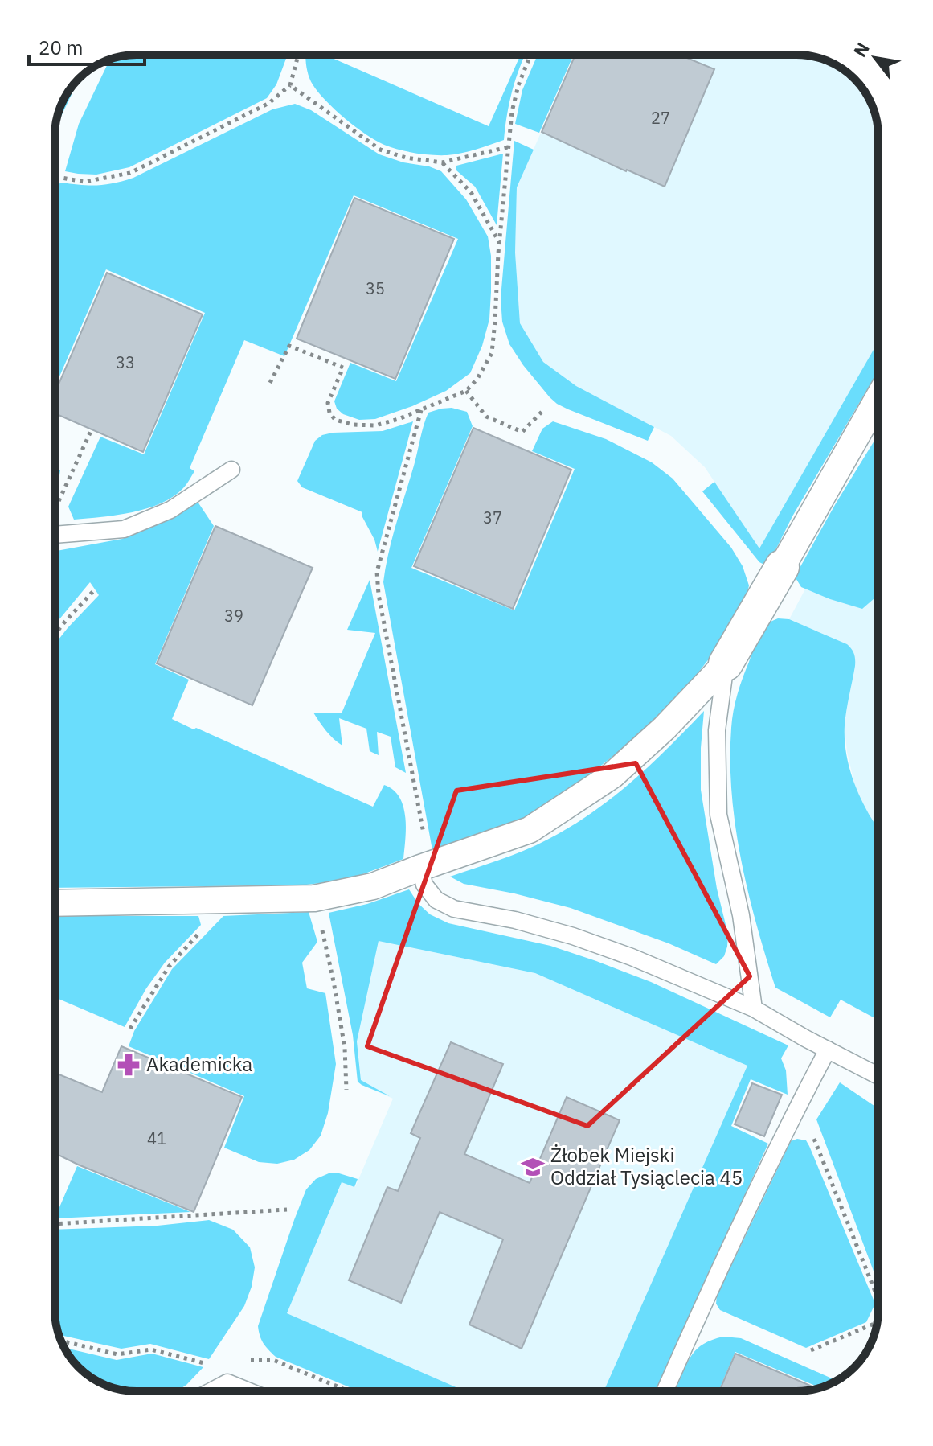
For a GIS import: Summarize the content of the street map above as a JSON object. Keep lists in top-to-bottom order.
{
  "places": {
    "pharmacy": ["Akademicka"],
    "school or university": ["Żłobek Miejski Oddział Tysiąclecia 45"]
  },
  "house_numbers": [
    "27",
    "35",
    "33",
    "37",
    "39",
    "41"
  ],
  "scale_bar": "20 m",
  "north": "top left"
}
